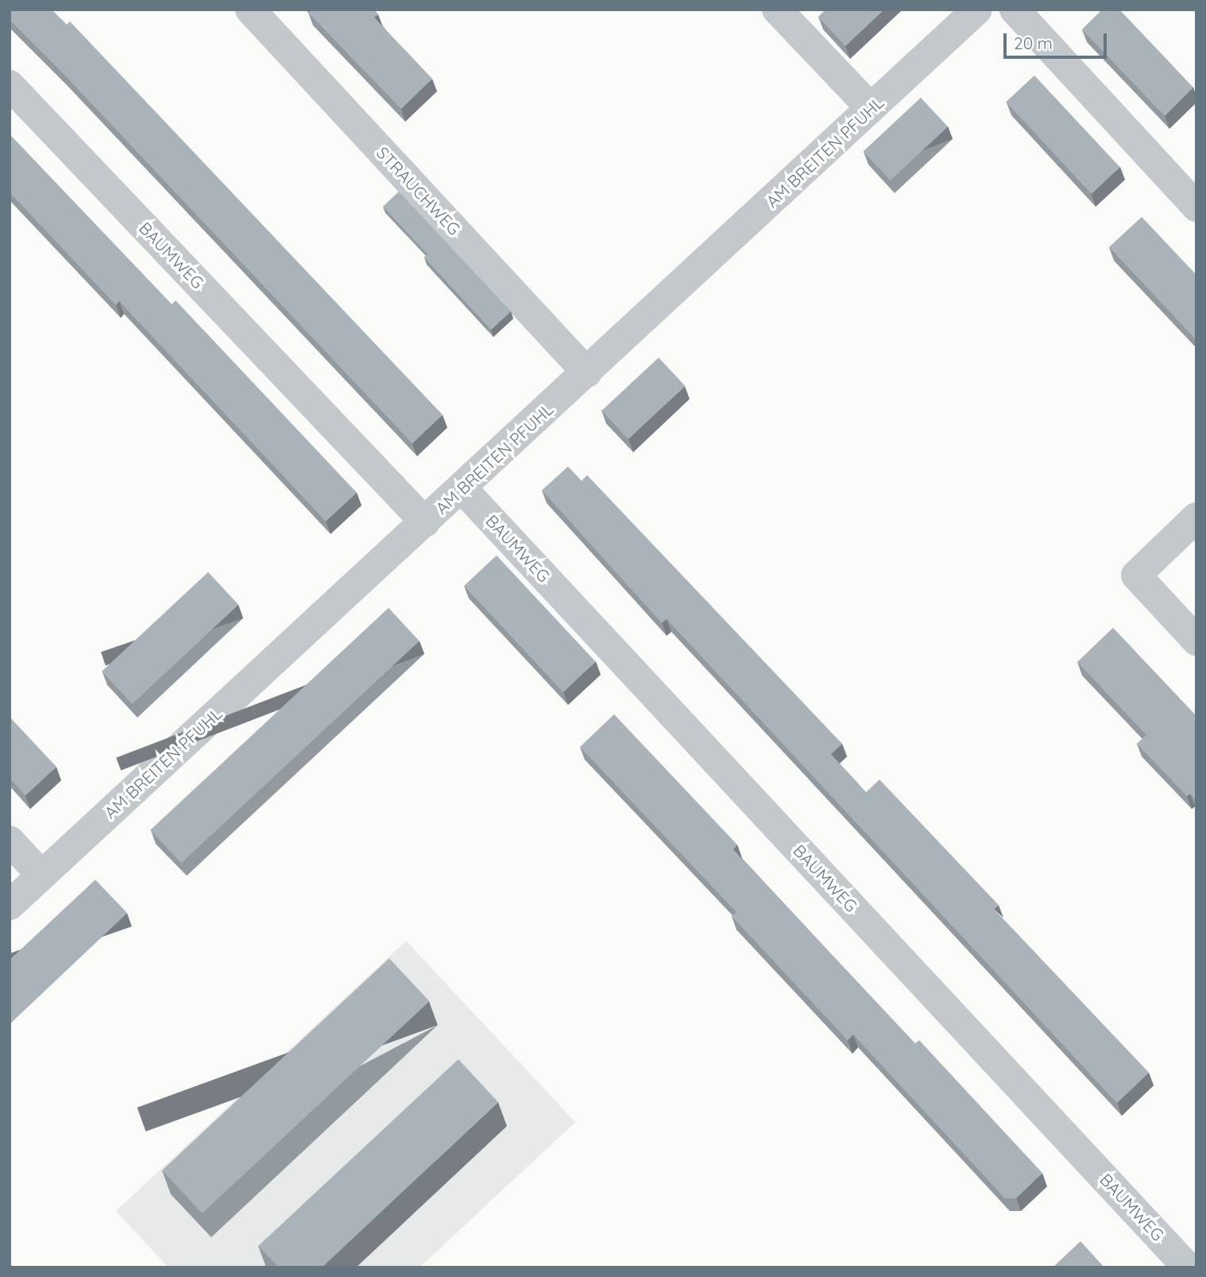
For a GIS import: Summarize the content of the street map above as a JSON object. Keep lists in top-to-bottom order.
{
  "streets": {
    "street": ["AM BREITEN PFUHL", "STRAUCHWEG", "BAUMWEG"]
  },
  "crossings": [
    ["AM BREITEN PFUHL", "STRAUCHWEG"],
    ["AM BREITEN PFUHL", "BAUMWEG"]
  ],
  "scale_bar": "20 m"
}
